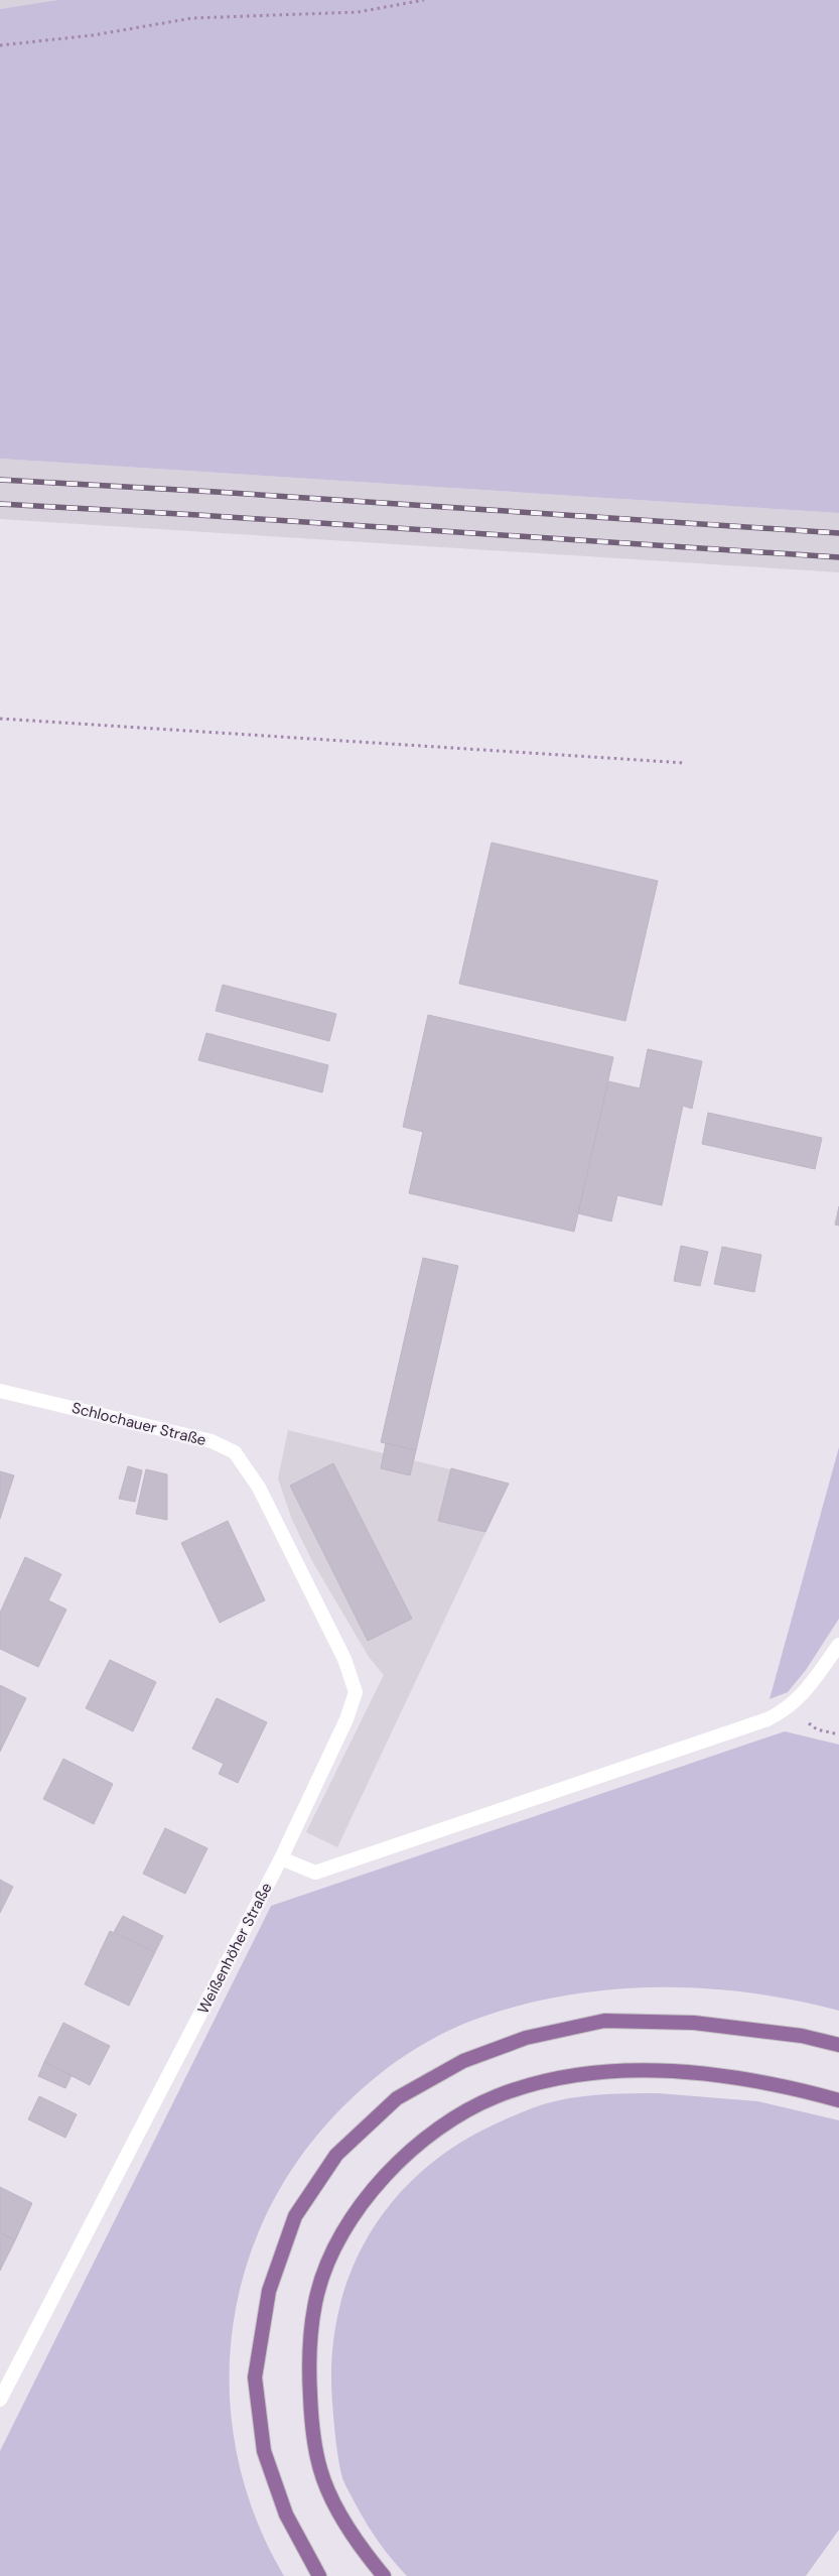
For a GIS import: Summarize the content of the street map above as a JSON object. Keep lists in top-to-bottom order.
{
  "streets": {
    "street": ["Schlochauer Straße", "Weißenhöher Straße"]
  },
  "crossings": [
    ["Schlochauer Straße", "Weißenhöher Straße"]
  ]
}
